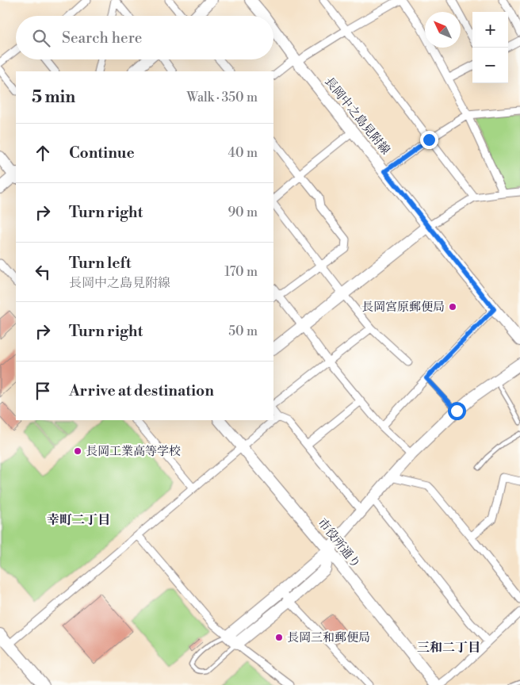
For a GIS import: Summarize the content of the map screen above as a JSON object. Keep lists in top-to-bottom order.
{
  "streets": {
    "street": ["長岡中之島見附線", "市役所通り"]
  },
  "districts": ["幸町二丁目", "三和二丁目"],
  "places": ["長岡宮原郵便局", "長岡工業高等学校", "長岡三和郵便局"],
  "north": "top left",
  "page": {
    "map_buttons": ["+", "−"],
    "search": "Search here",
    "heading": ["5 min", "Walk · 350 m"],
    "list": [
      ["Continue", "40 m"],
      ["Turn right", "90 m"],
      ["Turn left", "長岡中之島見附線", "170 m"],
      ["Turn right", "50 m"],
      "Arrive at destination"
    ]
  }
}
